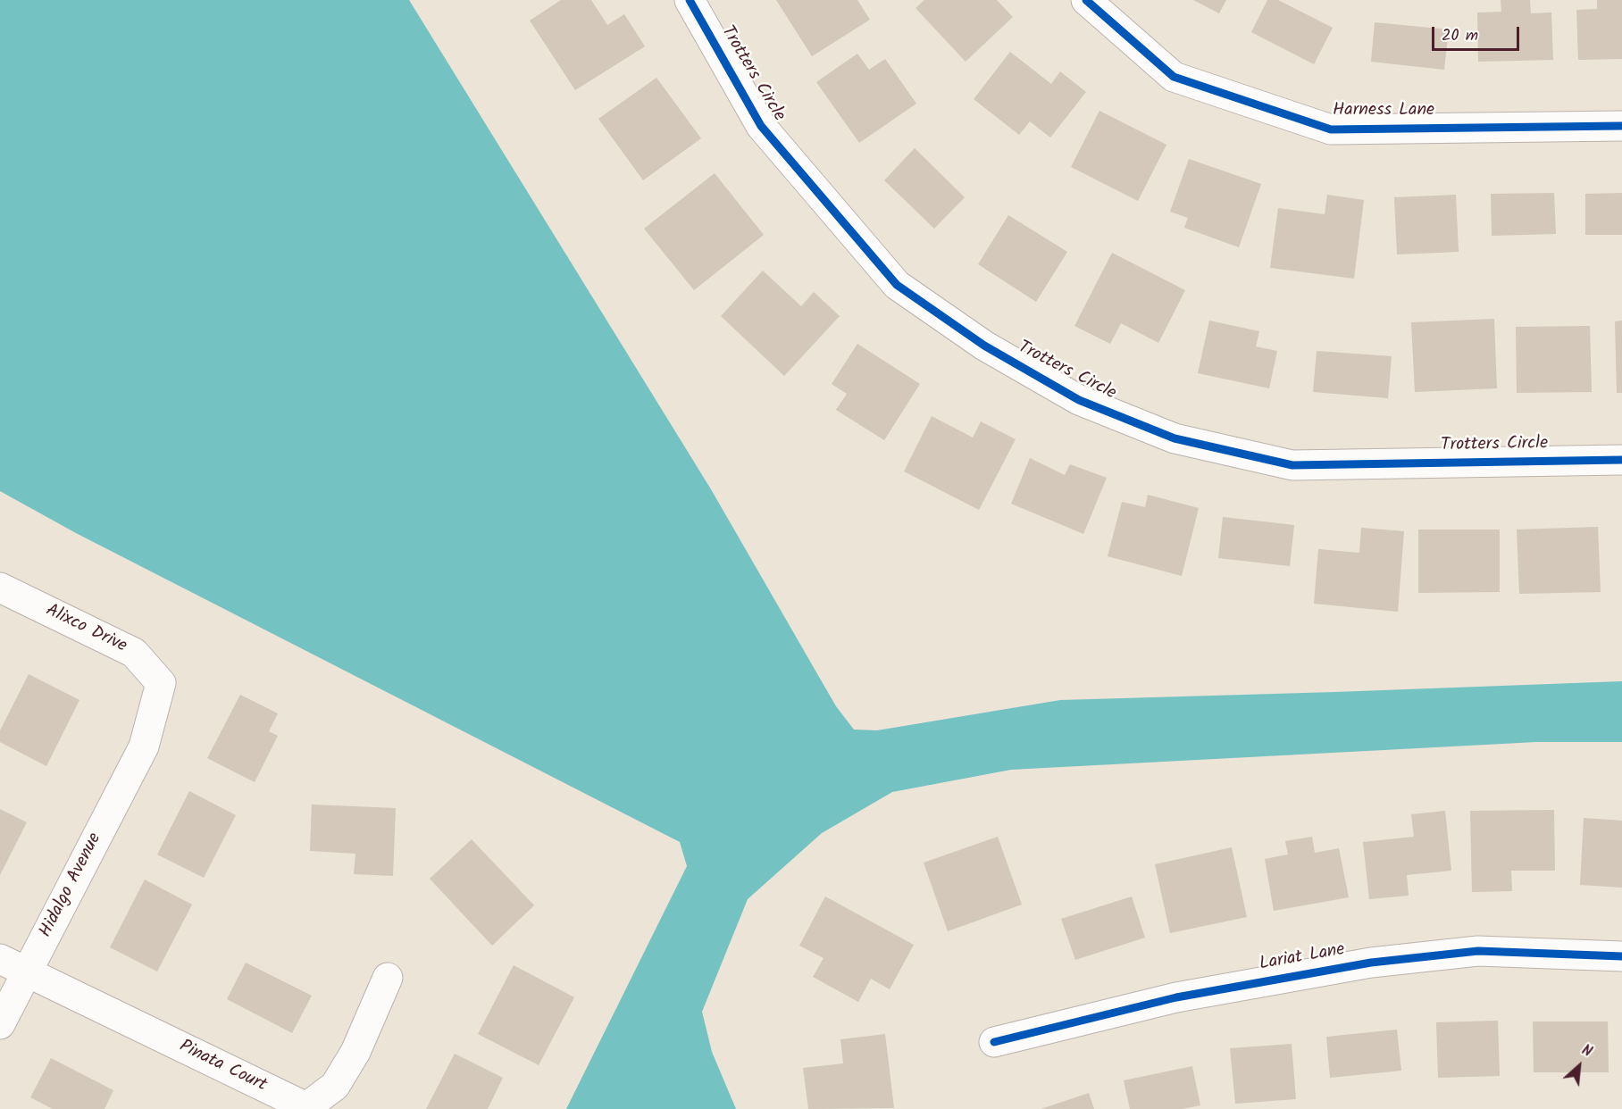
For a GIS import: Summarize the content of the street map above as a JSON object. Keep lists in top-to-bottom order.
{
  "streets": {
    "street": [
      "Trotters Circle",
      "Harness Lane",
      "Alixco Drive",
      "Hidalgo Avenue",
      "Lariat Lane",
      "Pinata Court"
    ]
  },
  "crossings": [
    ["Alixco Drive", "Hidalgo Avenue"],
    ["Hidalgo Avenue", "Pinata Court"]
  ],
  "scale_bar": "20 m",
  "north": "top right"
}
